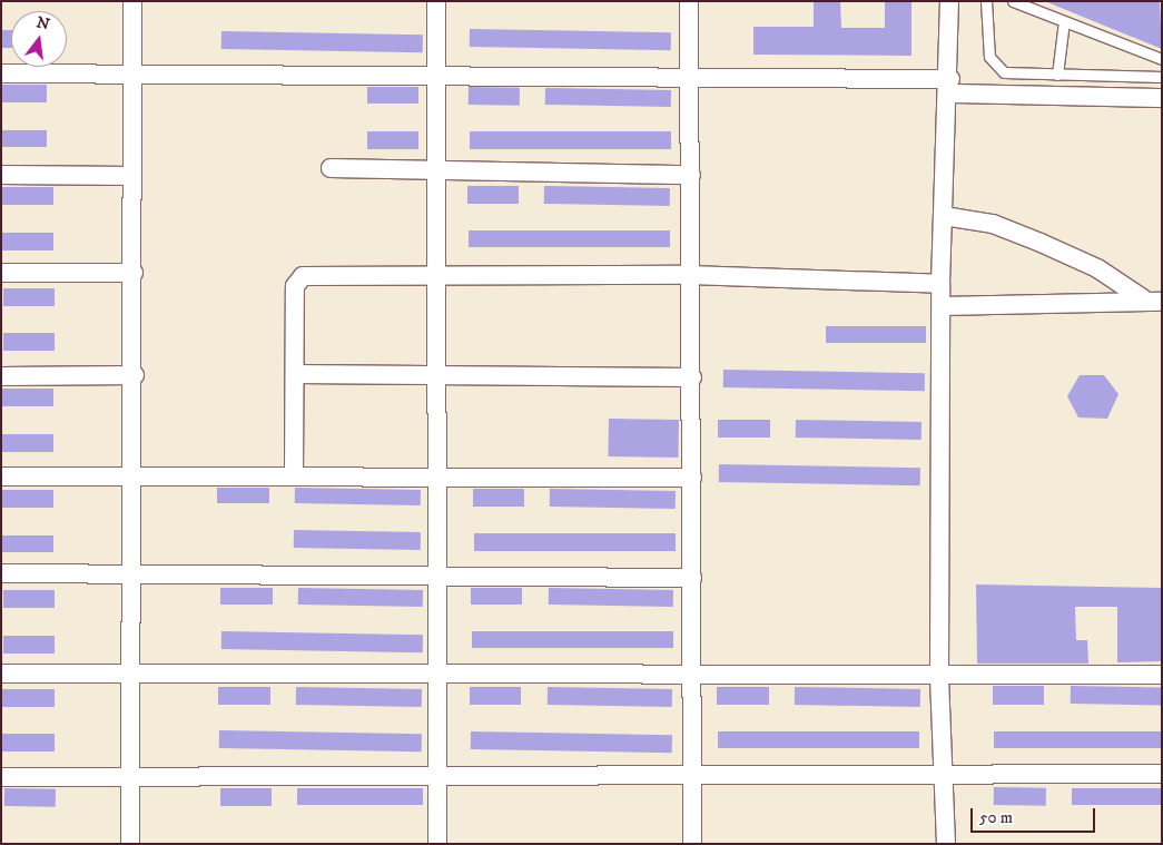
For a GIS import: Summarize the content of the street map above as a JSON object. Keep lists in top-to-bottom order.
{
  "scale_bar": "50 m",
  "north": "top"
}
